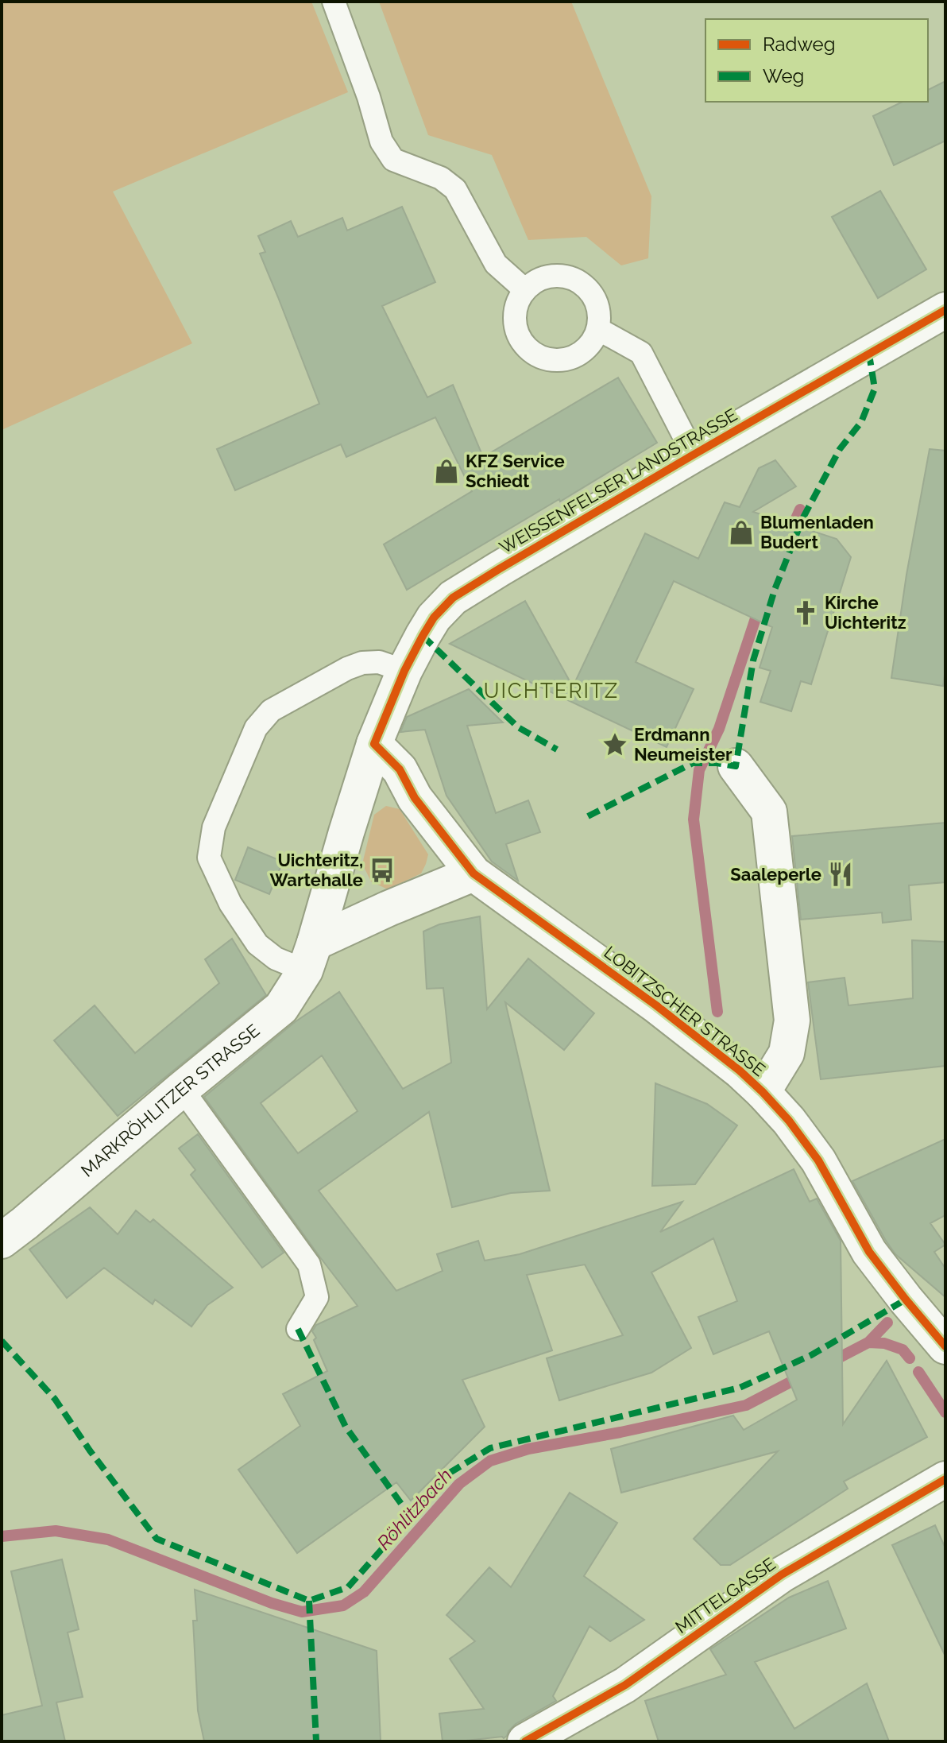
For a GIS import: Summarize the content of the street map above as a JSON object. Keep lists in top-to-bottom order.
{
  "streets": {
    "street": [
      "WEISSENFELSER LANDSTRASSE",
      "LOBITZSCHER STRASSE",
      "MARKRÖHLITZER STRASSE",
      "MITTELGASSE"
    ]
  },
  "crossings": [
    ["WEISSENFELSER LANDSTRASSE", "LOBITZSCHER STRASSE"],
    ["WEISSENFELSER LANDSTRASSE", "MARKRÖHLITZER STRASSE"]
  ],
  "districts": ["UICHTERITZ"],
  "water": ["Röhlitzbach"],
  "places": {
    "shop": ["KFZ Service Schiedt", "Blumenladen Budert"],
    "church": ["Kirche Uichteritz"],
    "place": ["Erdmann Neumeister"],
    "bus stop": ["Uichteritz, Wartehalle"],
    "restaurant": ["Saaleperle"]
  },
  "legend": ["Radweg", "Weg"]
}
